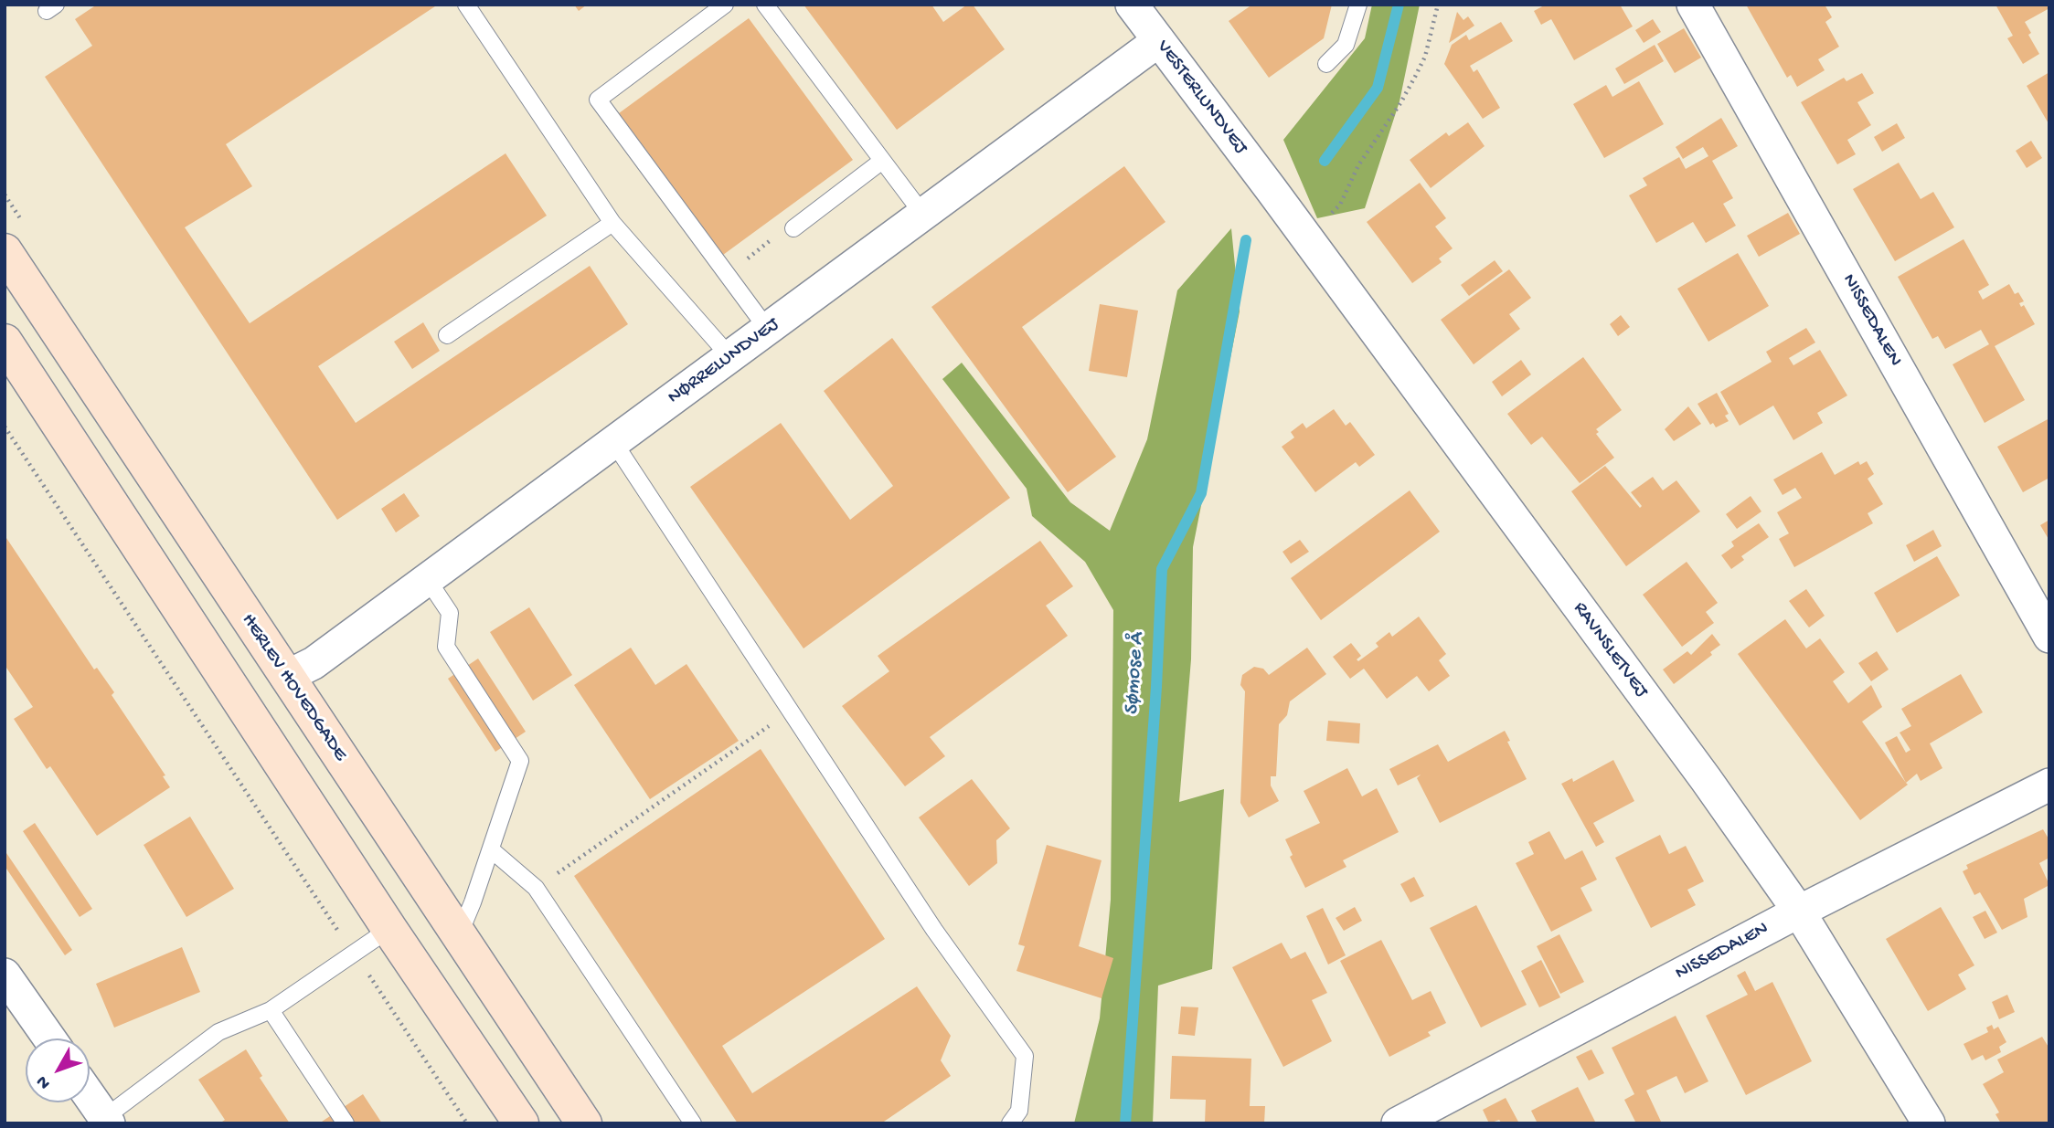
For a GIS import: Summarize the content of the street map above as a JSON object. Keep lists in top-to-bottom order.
{
  "streets": {
    "main road": ["HERLEV HOVEDGADE"],
    "street": [
      "VESTERLUNDVEJ",
      "NISSEDALEN",
      "NØRRELUNDVEJ",
      "RAVNSLETVEJ"
    ]
  },
  "crossings": [
    ["VESTERLUNDVEJ", "NØRRELUNDVEJ"],
    ["VESTERLUNDVEJ", "RAVNSLETVEJ"],
    ["NISSEDALEN", "RAVNSLETVEJ"],
    ["NØRRELUNDVEJ", "HERLEV HOVEDGADE"]
  ],
  "water": ["Sømose Å"],
  "north": "bottom left"
}
